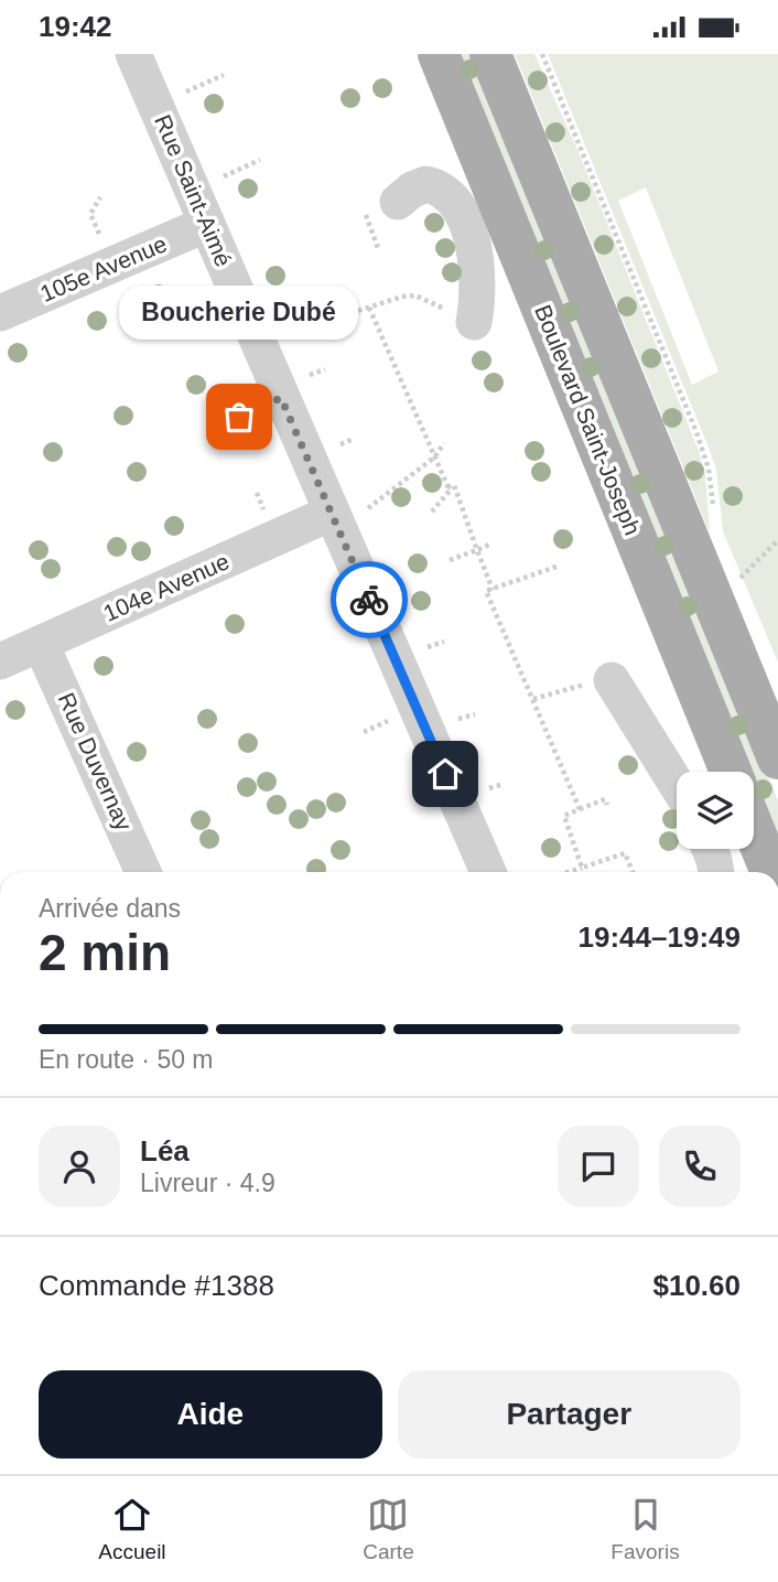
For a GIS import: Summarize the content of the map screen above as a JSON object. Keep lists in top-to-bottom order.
{
  "streets": {
    "main road": ["Boulevard Saint-Joseph"],
    "street": [
      "Rue Saint-Aimé",
      "105e Avenue",
      "104e Avenue",
      "Rue Duvernay"
    ]
  },
  "crossings": [
    ["Rue Saint-Aimé", "105e Avenue"],
    ["Rue Saint-Aimé", "104e Avenue"],
    ["104e Avenue", "Rue Duvernay"]
  ],
  "places": ["Boucherie Dubé"],
  "page": {
    "status": "19:42",
    "bubble": "Boucherie Dubé",
    "heading": ["2 min", "Arrivée dans", "19:44–19:49"],
    "panel": [
      "Léa",
      "Livreur · 4.9",
      "Commande #1388",
      "$10.60"
    ],
    "bar": "En route · 50 m",
    "buttons": ["Aide", "Partager"],
    "tabs": ["Accueil", "Carte", "Favoris"]
  }
}
